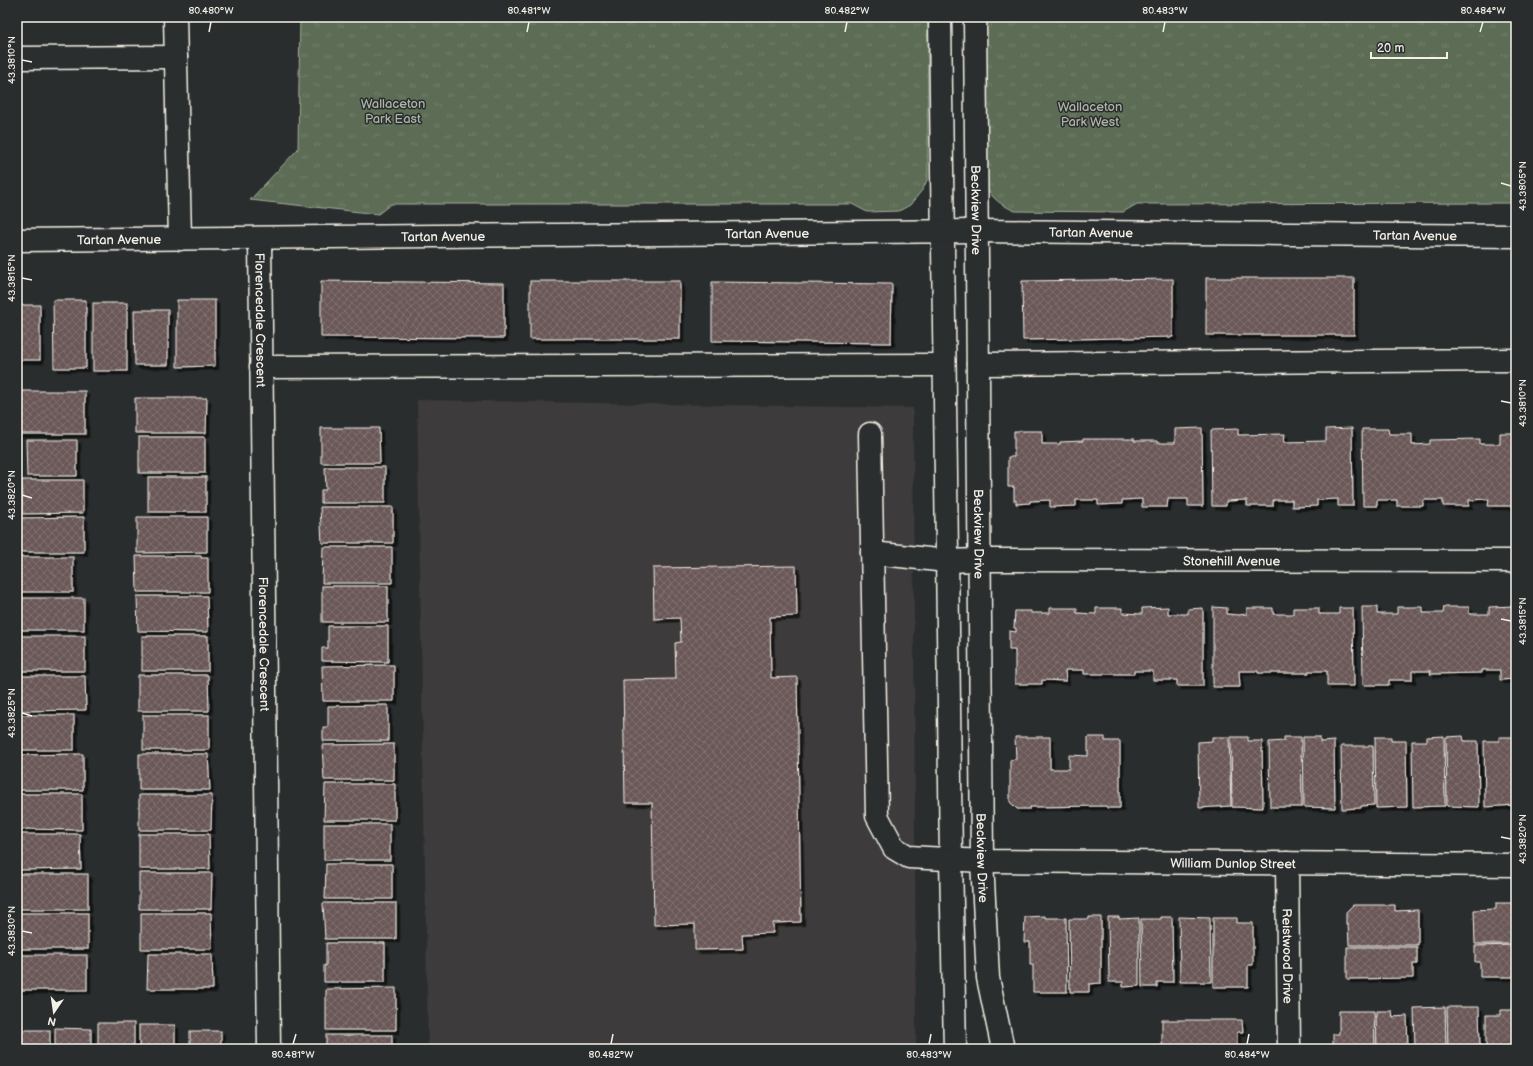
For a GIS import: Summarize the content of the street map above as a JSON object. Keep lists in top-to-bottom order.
{
  "streets": {
    "street": [
      "Beckview Drive",
      "Tartan Avenue",
      "Florencedale Crescent",
      "Stonehill Avenue",
      "William Dunlop Street",
      "Reistwood Drive"
    ]
  },
  "crossings": [
    ["Beckview Drive", "Tartan Avenue"],
    ["Beckview Drive", "Stonehill Avenue"],
    ["Beckview Drive", "William Dunlop Street"],
    ["Tartan Avenue", "Florencedale Crescent"],
    ["Stonehill Avenue", "William Dunlop Street"],
    ["William Dunlop Street", "Reistwood Drive"]
  ],
  "parks": ["Wallaceton Park East", "Wallaceton Park West"],
  "scale_bar": "20 m",
  "north": "bottom",
  "coordinates": [
    "80.480°W",
    "80.481°W",
    "80.482°W",
    "80.483°W",
    "80.484°W",
    "43.3810°N",
    "43.3805°N",
    "43.3815°N",
    "43.3820°N",
    "43.3825°N",
    "43.3830°N"
  ]
}
